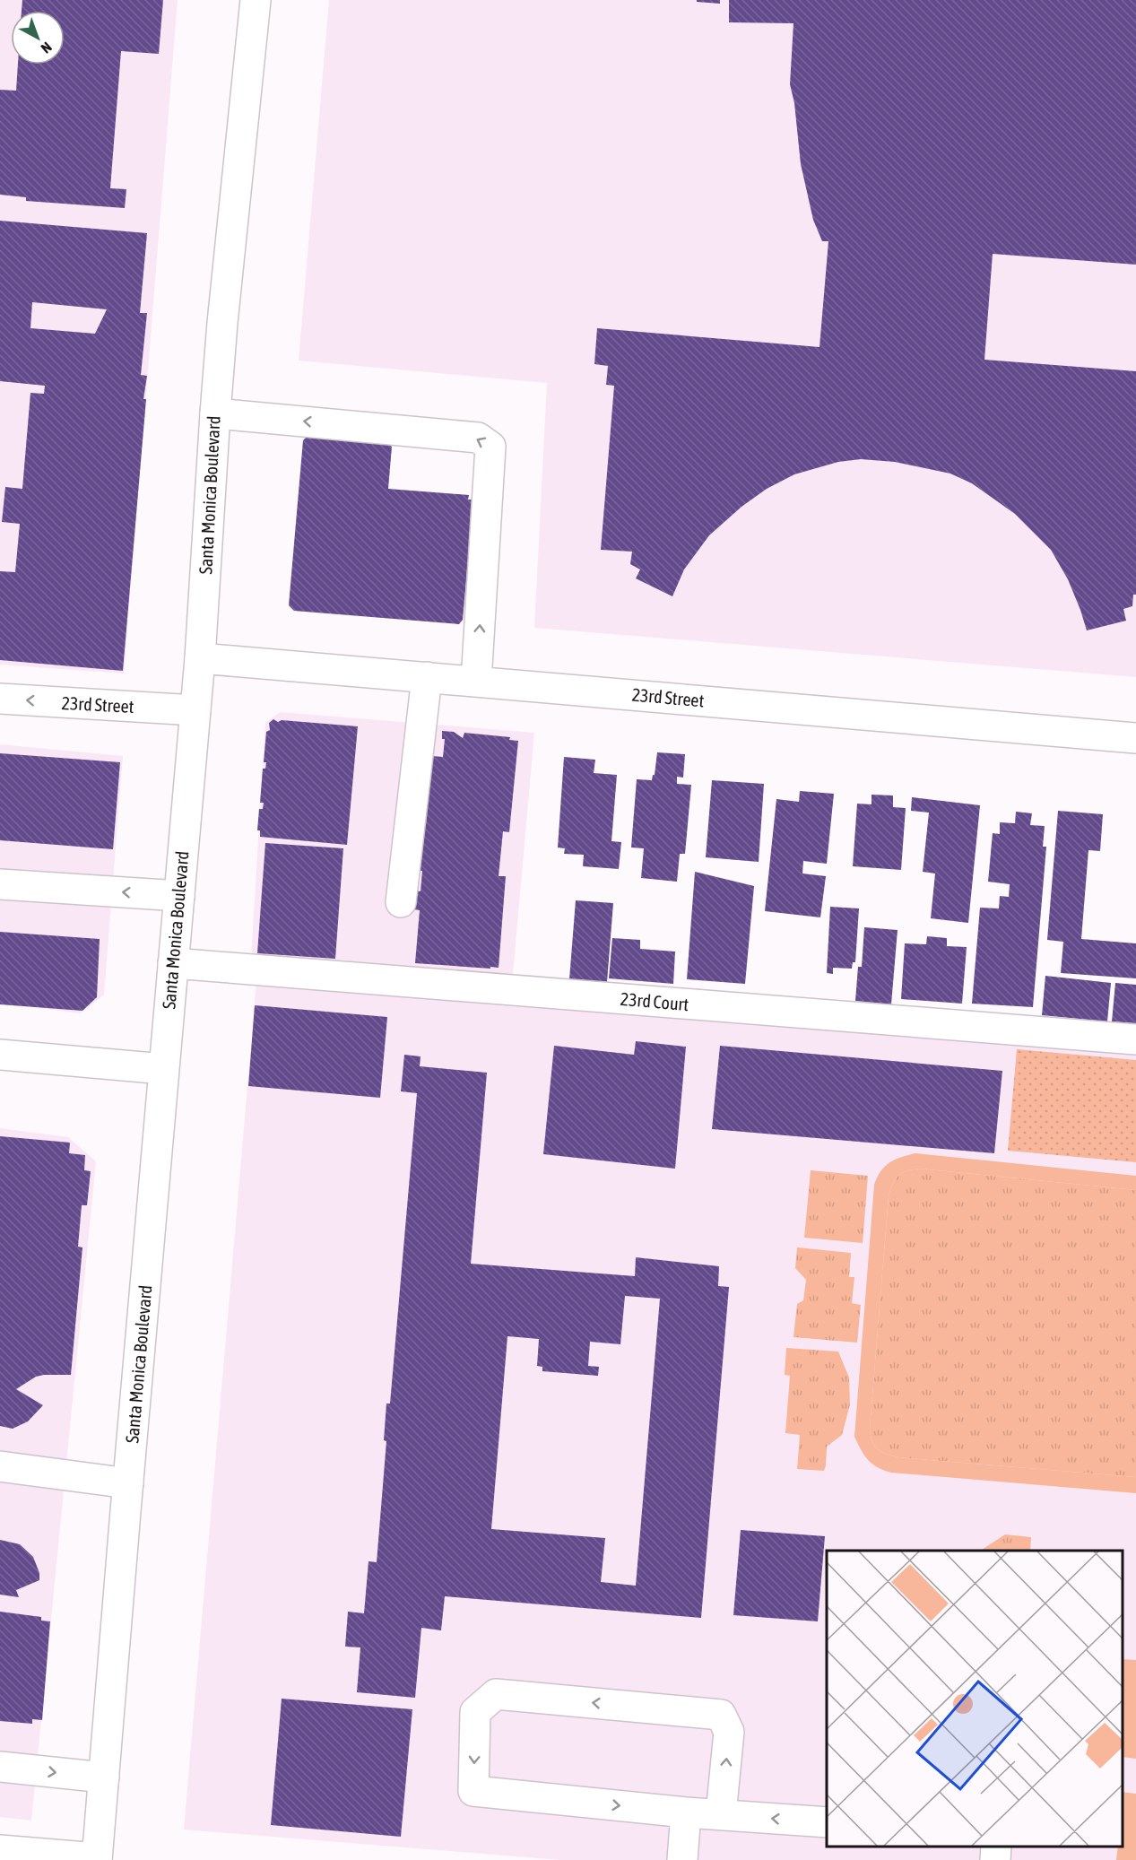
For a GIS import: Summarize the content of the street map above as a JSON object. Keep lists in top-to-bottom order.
{
  "streets": {
    "main road": ["Santa Monica Boulevard", "23rd Street", "23rd Court"]
  },
  "crossings": [
    ["Santa Monica Boulevard", "23rd Street"],
    ["Santa Monica Boulevard", "23rd Court"]
  ],
  "north": "bottom right"
}
